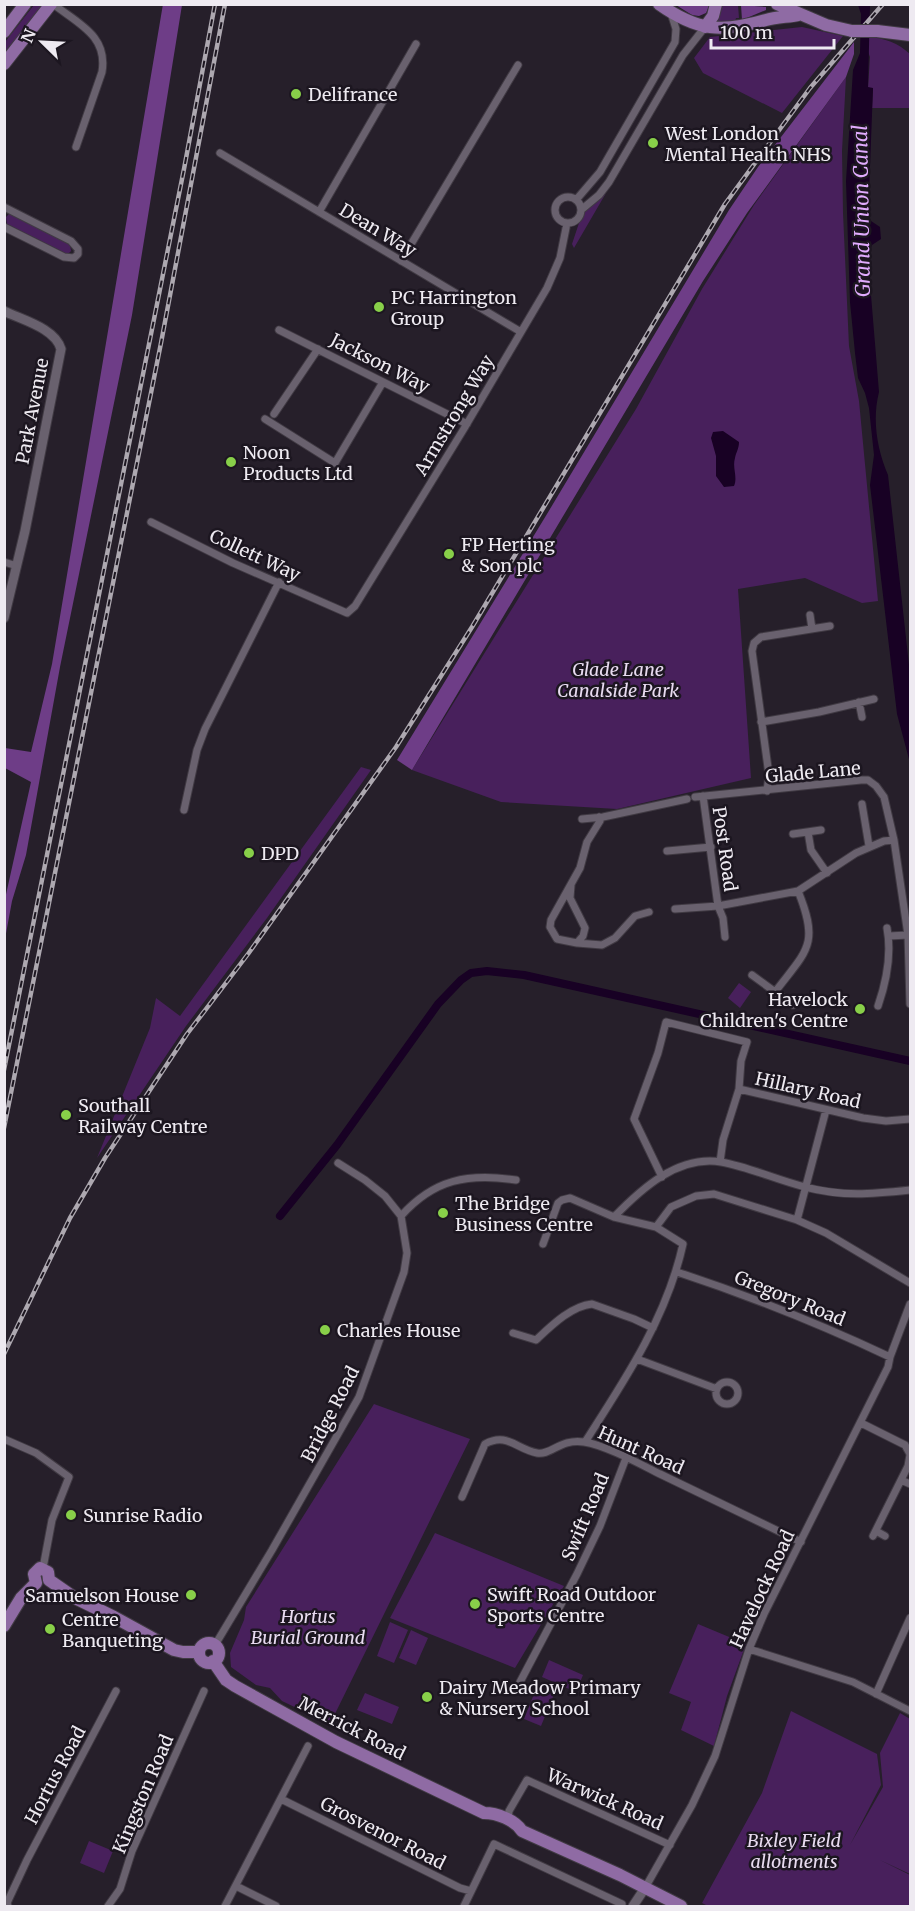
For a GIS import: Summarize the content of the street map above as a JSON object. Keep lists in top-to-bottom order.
{
  "streets": {
    "main road": ["Merrick Road"],
    "street": [
      "Dean Way",
      "Jackson Way",
      "Park Avenue",
      "Armstrong Way",
      "Collett Way",
      "Glade Lane",
      "Post Road",
      "Hillary Road",
      "Gregory Road",
      "Bridge Road",
      "Hunt Road",
      "Swift Road",
      "Havelock Road",
      "Hortus Road",
      "Kingston Road",
      "Warwick Road",
      "Grosvenor Road"
    ]
  },
  "crossings": [
    ["Dean Way", "Armstrong Way"],
    ["Jackson Way", "Armstrong Way"],
    ["Armstrong Way", "Collett Way"],
    ["Glade Lane", "Post Road"],
    ["Gregory Road", "Havelock Road"],
    ["Bridge Road", "Merrick Road"],
    ["Hunt Road", "Swift Road"],
    ["Hunt Road", "Havelock Road"],
    ["Havelock Road", "Merrick Road"],
    ["Havelock Road", "Warwick Road"],
    ["Merrick Road", "Warwick Road"]
  ],
  "water": ["Grand Union Canal"],
  "parks": ["Glade Lane Canalside Park", "Hortus Burial Ground", "Bixley Field allotments"],
  "places": [
    "Delifrance",
    "West London Mental Health NHS",
    "PC Harrington Group",
    "Noon Products Ltd",
    "FP Herting & Son plc",
    "DPD",
    "Havelock Children's Centre",
    "Southall Railway Centre",
    "The Bridge Business Centre",
    "Charles House",
    "Sunrise Radio",
    "Samuelson House",
    "Swift Road Outdoor Sports Centre",
    "Centre Banqueting",
    "Dairy Meadow Primary & Nursery School"
  ],
  "scale_bar": "100 m",
  "north": "top left"
}
